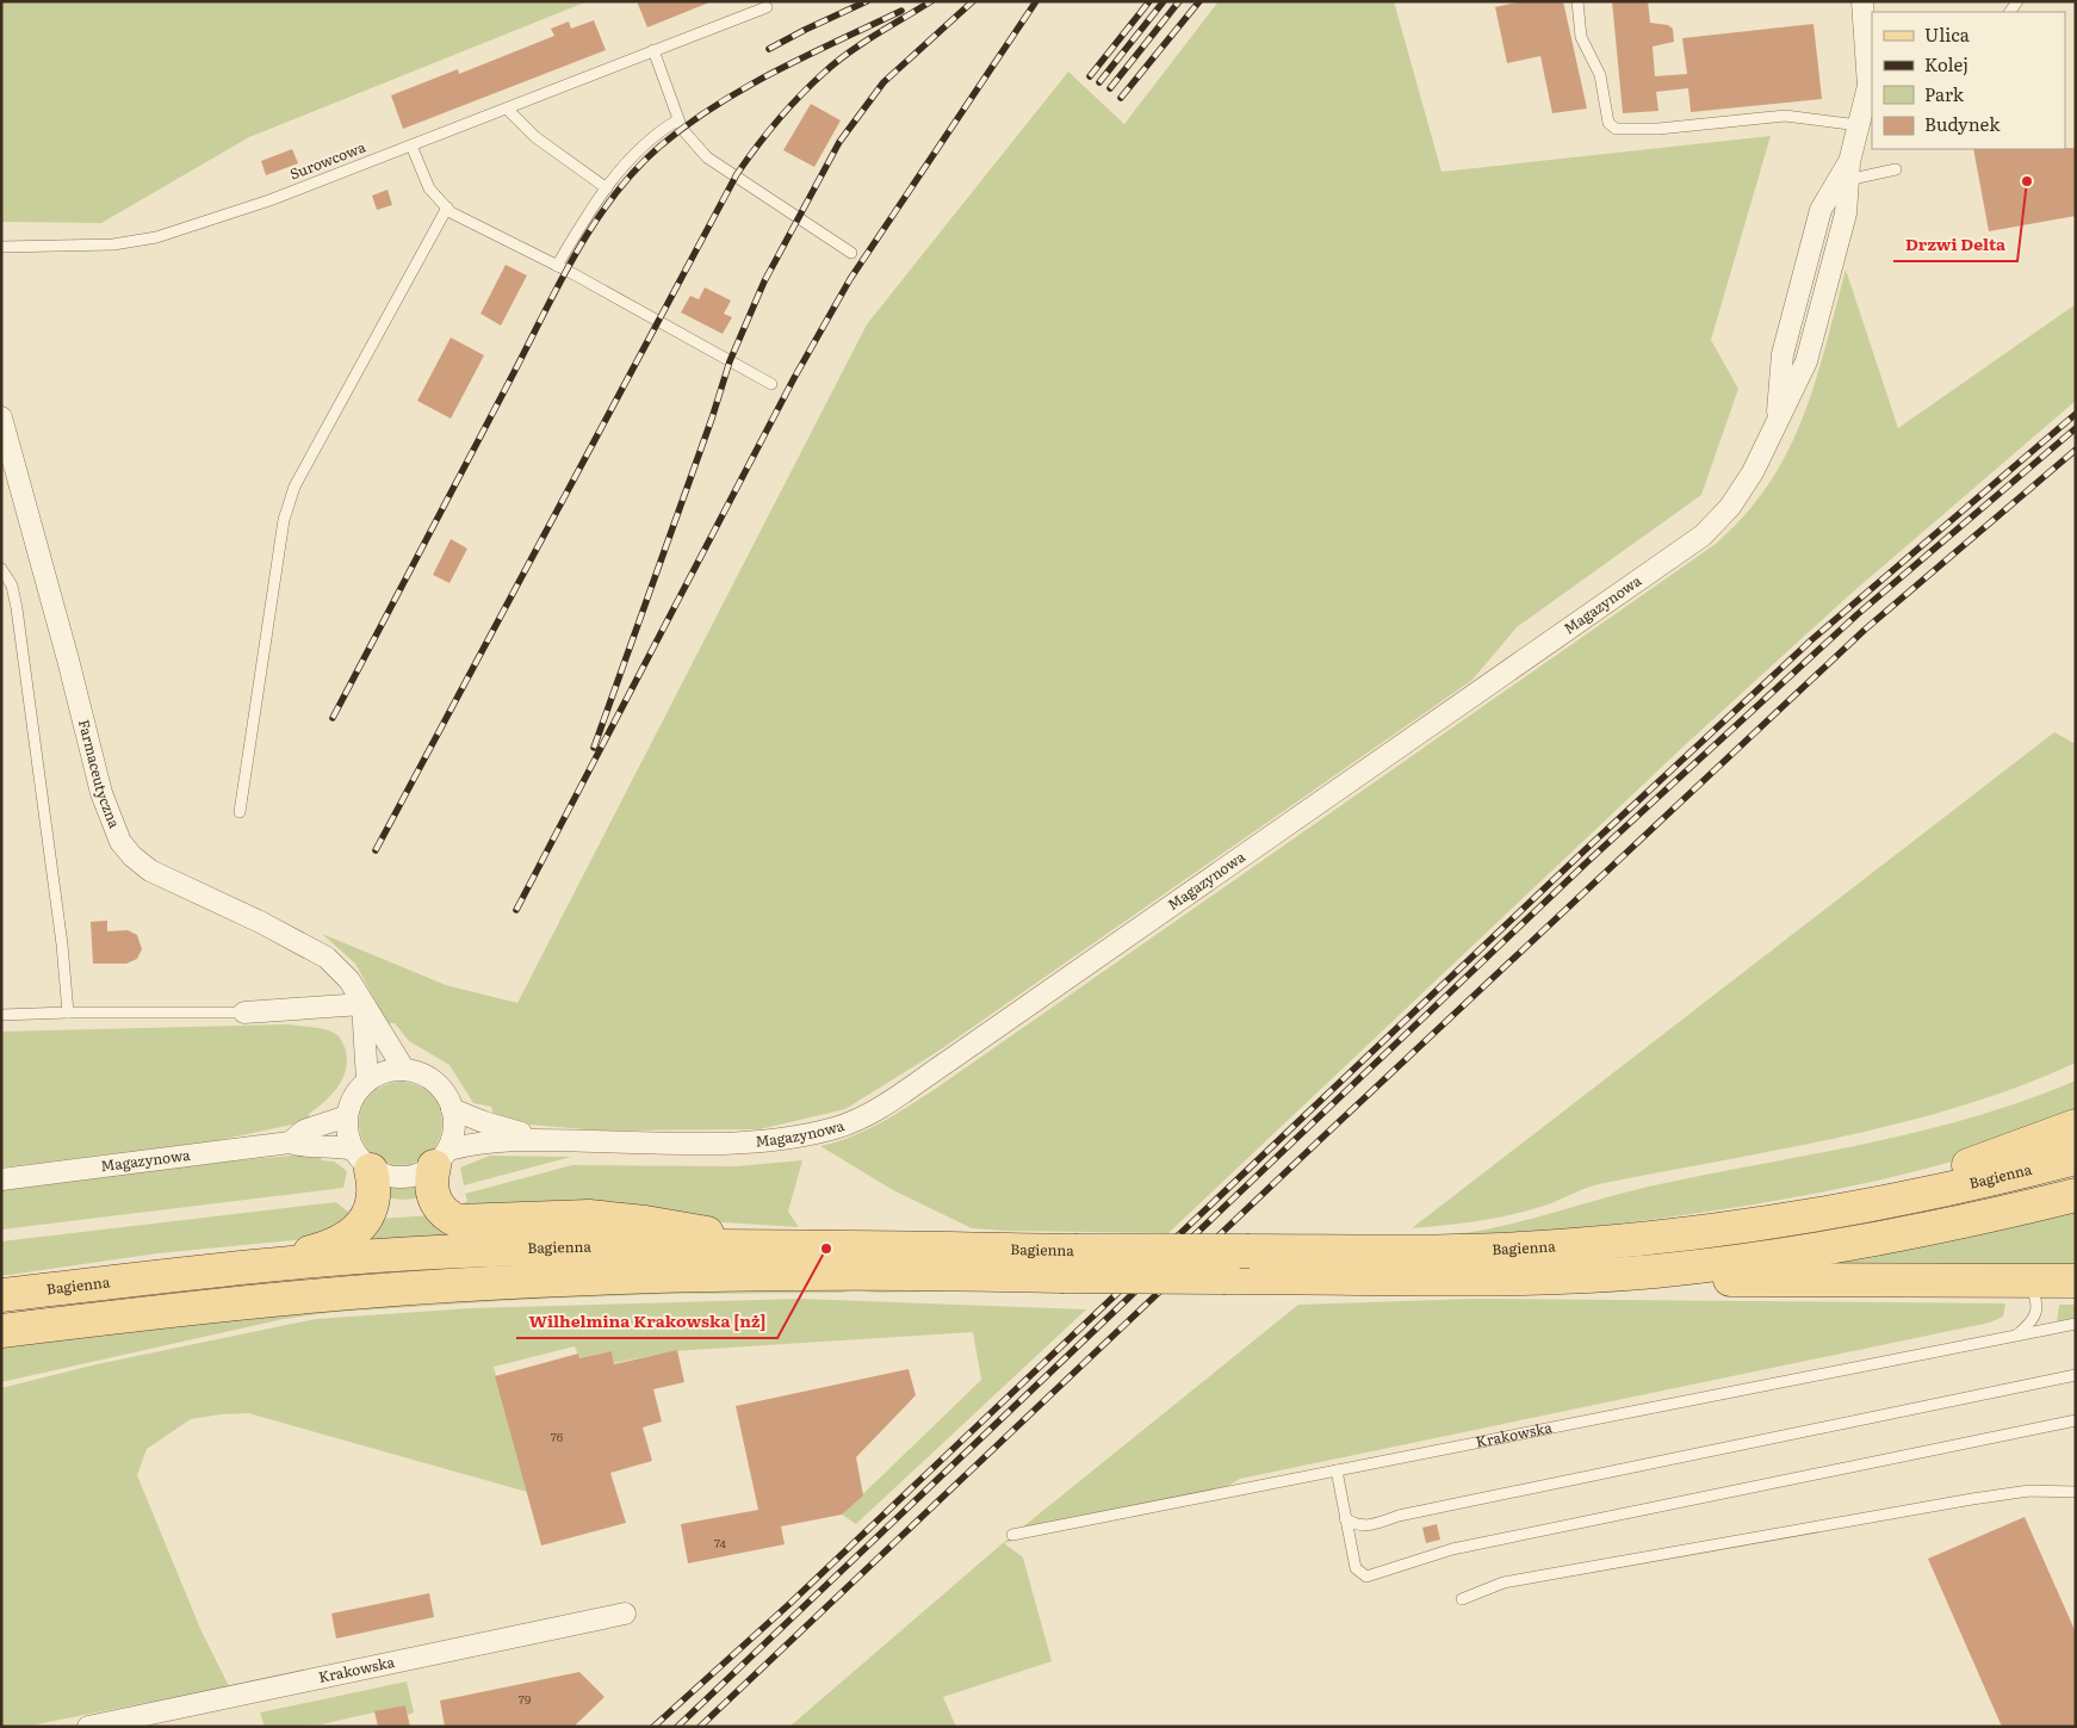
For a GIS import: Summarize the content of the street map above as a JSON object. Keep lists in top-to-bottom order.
{
  "streets": {
    "main road": ["Bagienna"],
    "street": ["Magazynowa", "Farmaceutyczna", "Krakowska"],
    "lane": ["Surowcowa"]
  },
  "crossings": [
    ["Magazynowa", "Farmaceutyczna"]
  ],
  "places": ["Drzwi Delta", "Wilhelmina Krakowska [nż]"],
  "house_numbers": ["76", "74", "79"],
  "legend": [
    "Ulica",
    "Kolej",
    "Park",
    "Budynek"
  ]
}
